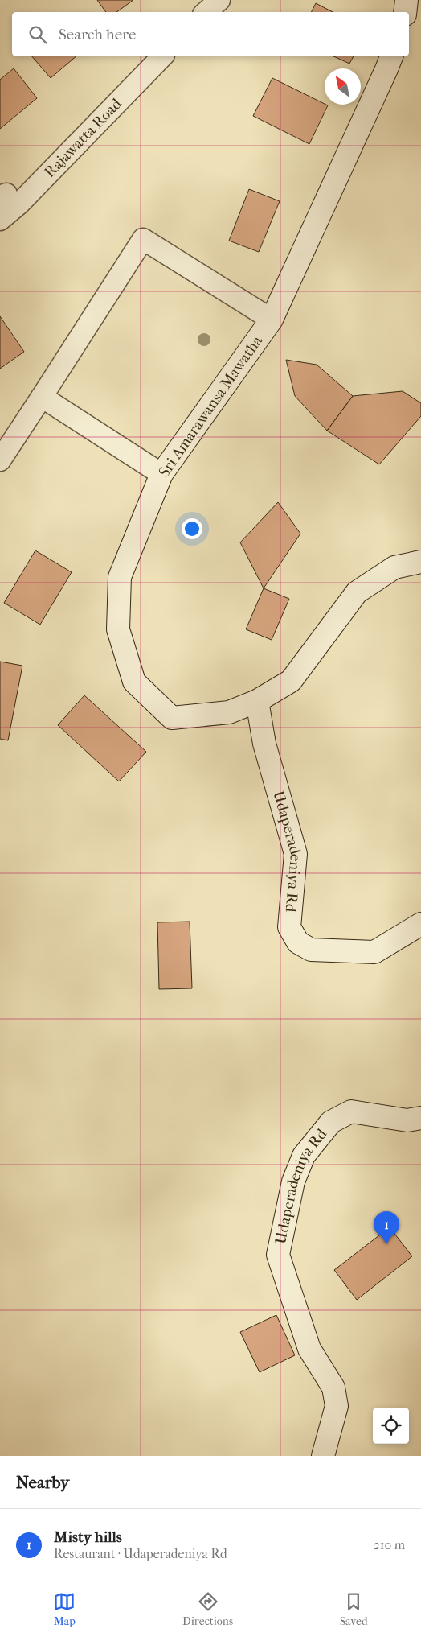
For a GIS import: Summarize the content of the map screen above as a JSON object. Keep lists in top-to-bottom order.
{
  "streets": {
    "street": ["Rajawatta Road", "Sri Amarawansa Mawatha", "Udaperadeniya Rd"]
  },
  "crossings": [
    ["Sri Amarawansa Mawatha", "Udaperadeniya Rd"]
  ],
  "north": "top left",
  "page": {
    "search": "Search here",
    "pins": "1",
    "heading": "Nearby",
    "list": [
      {
        "mark": "1",
        "name": "Misty hills",
        "note": "Restaurant · Udaperadeniya Rd",
        "value": "210 m"
      }
    ],
    "nav": ["Map", "Directions", "Saved"]
  }
}
